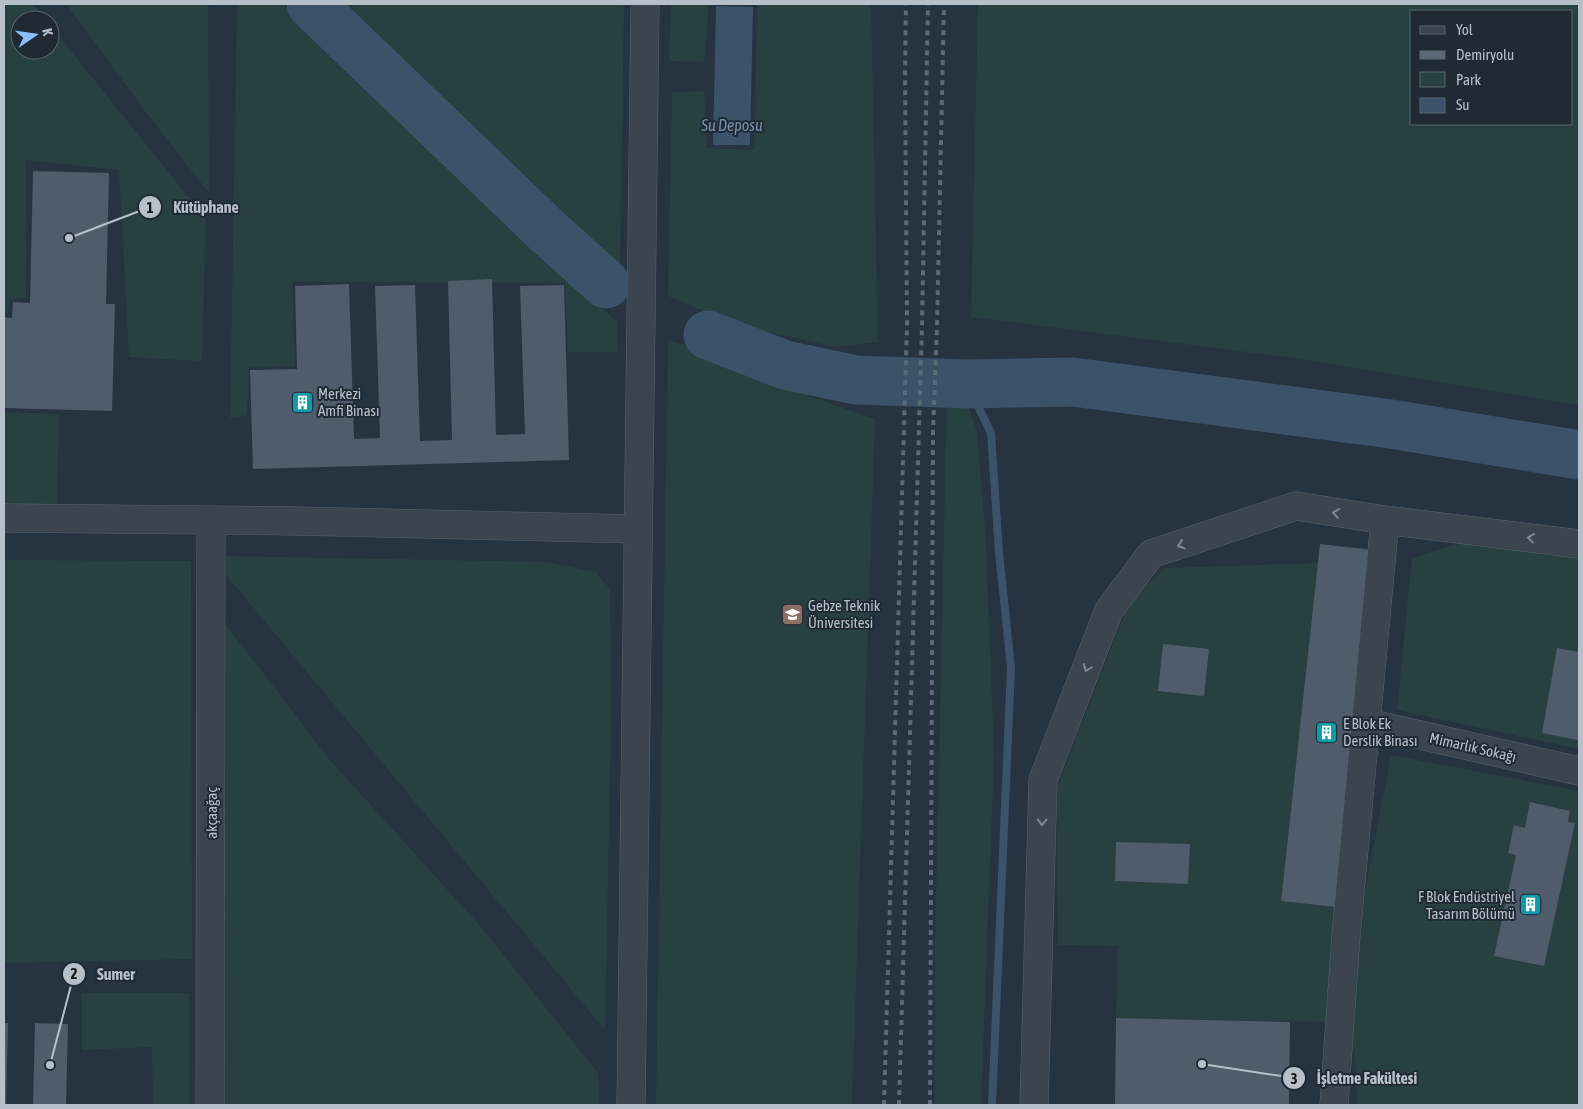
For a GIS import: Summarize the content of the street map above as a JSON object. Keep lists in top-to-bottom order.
{
  "streets": {
    "street": ["Mimarlık Sokağı", "akçaağaç"]
  },
  "water": ["Su Deposu"],
  "places": {
    "other": ["Kütüphane", "İşletme Fakültesi", "Sumer"],
    "building": ["Merkezi Amfi Binası", "E Blok Ek Derslik Binası", "F Blok Endüstriyel Tasarım Bölümü"],
    "school or university": ["Gebze Teknik Üniversitesi"]
  },
  "legend": [
    "Yol",
    "Demiryolu",
    "Park",
    "Su"
  ],
  "north": "right"
}
